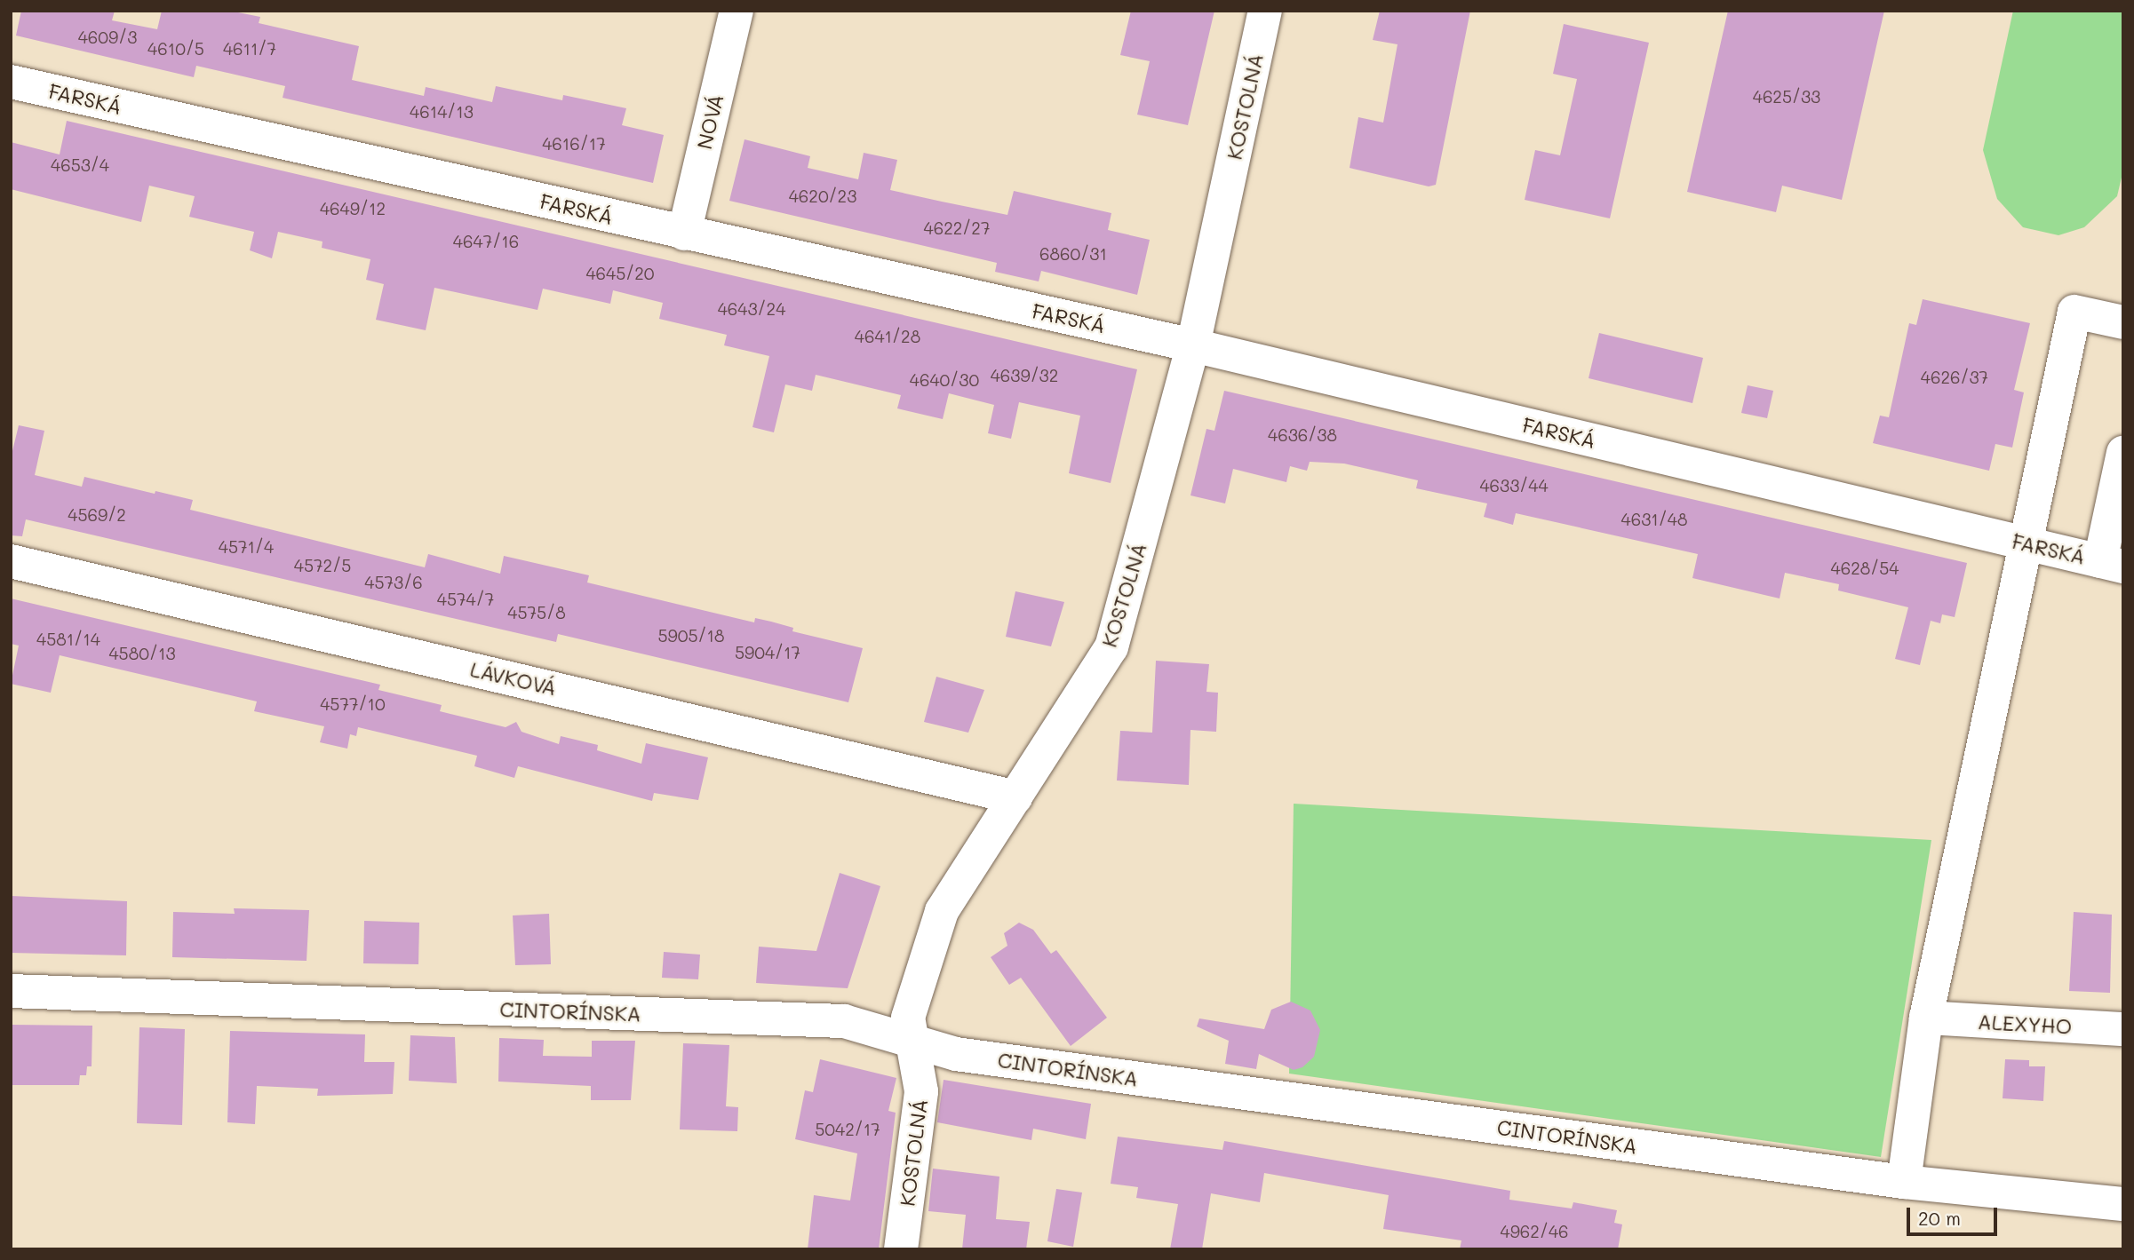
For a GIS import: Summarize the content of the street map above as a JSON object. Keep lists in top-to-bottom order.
{
  "streets": {
    "street": [
      "FARSKÁ",
      "KOSTOLNÁ",
      "NOVÁ",
      "LÁVKOVÁ",
      "CINTORÍNSKA",
      "ALEXYHO"
    ]
  },
  "crossings": [
    ["FARSKÁ", "KOSTOLNÁ"],
    ["FARSKÁ", "NOVÁ"],
    ["KOSTOLNÁ", "LÁVKOVÁ"],
    ["KOSTOLNÁ", "CINTORÍNSKA"]
  ],
  "house_numbers": [
    "4609/3",
    "4610/5",
    "4611/7",
    "4625/33",
    "4614/13",
    "4616/17",
    "4653/4",
    "4620/23",
    "4649/12",
    "4622/27",
    "4647/16",
    "6860/31",
    "4645/20",
    "4643/24",
    "4641/28",
    "4639/32",
    "4626/37",
    "4640/30",
    "4636/38",
    "4633/44",
    "4569/2",
    "4631/48",
    "4571/4",
    "4572/5",
    "4628/54",
    "4573/6",
    "4574/7",
    "4575/8",
    "5905/18",
    "4581/14",
    "5904/17",
    "4580/13",
    "4577/10",
    "5042/17",
    "4962/46"
  ],
  "scale_bar": "20 m"
}
